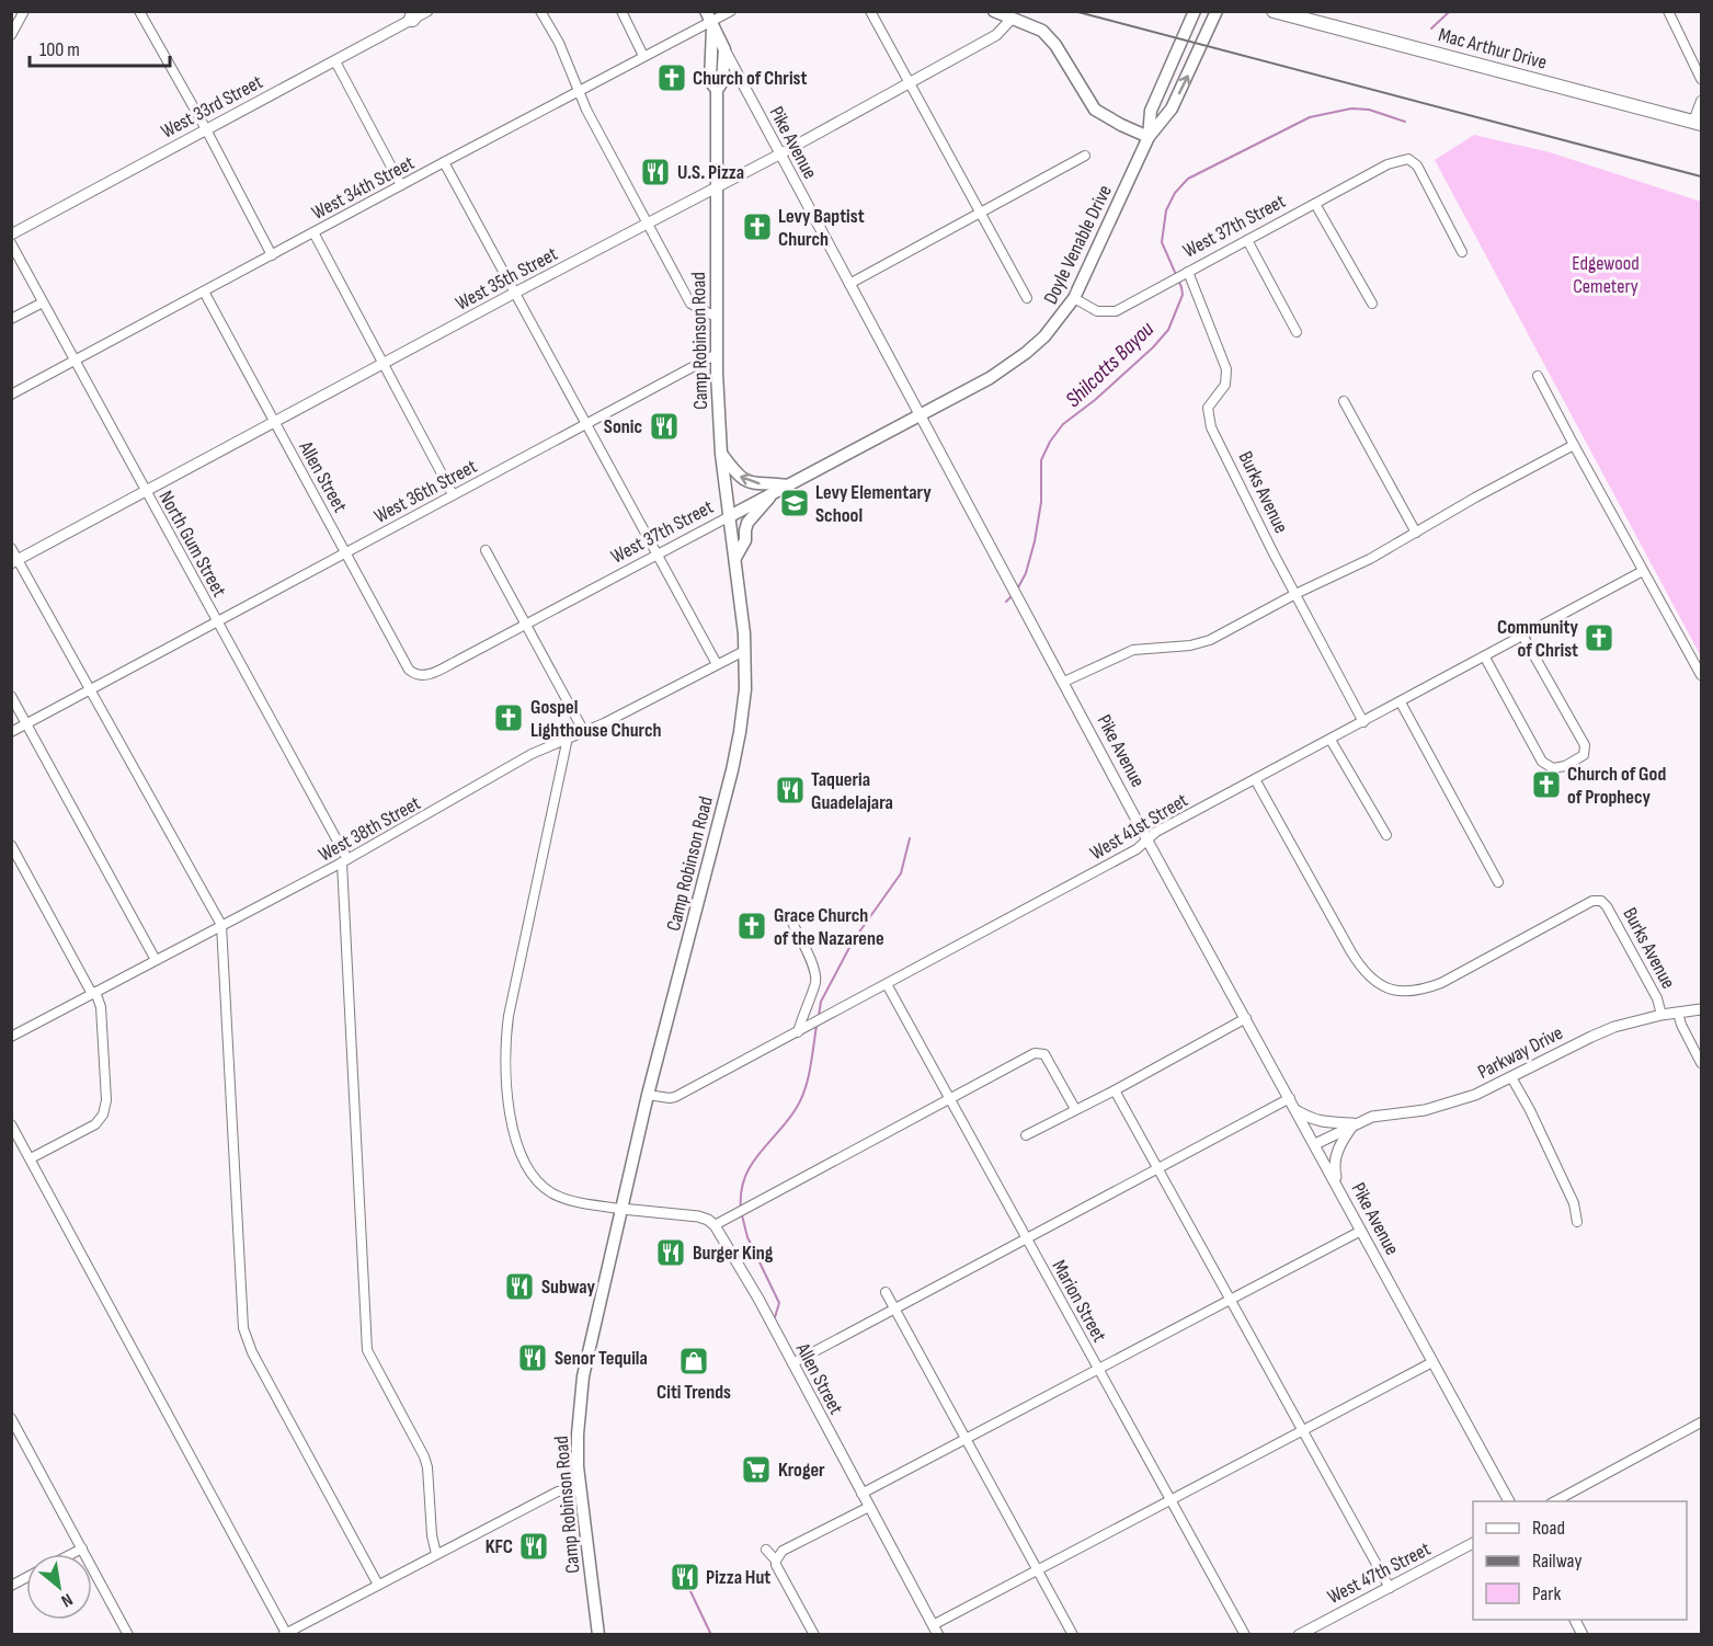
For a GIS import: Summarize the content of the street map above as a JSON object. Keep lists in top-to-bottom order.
{
  "streets": {
    "main road": [
      "Mac Arthur Drive",
      "Pike Avenue",
      "West 37th Street",
      "Doyle Venable Drive",
      "Camp Robinson Road"
    ],
    "street": [
      "West 33rd Street",
      "West 34th Street",
      "West 35th Street",
      "Allen Street",
      "West 36th Street",
      "Burks Avenue",
      "North Gum Street",
      "West 41st Street",
      "West 38th Street",
      "Parkway Drive",
      "Marion Street",
      "West 47th Street"
    ]
  },
  "crossings": [
    ["Pike Avenue", "West 34th Street"],
    ["Pike Avenue", "West 37th Street"],
    ["Pike Avenue", "Doyle Venable Drive"],
    ["Pike Avenue", "West 35th Street"],
    ["Pike Avenue", "Camp Robinson Road"],
    ["Pike Avenue", "West 41st Street"],
    ["Pike Avenue", "Parkway Drive"],
    ["West 34th Street", "Camp Robinson Road"],
    ["West 34th Street", "Allen Street"],
    ["West 34th Street", "North Gum Street"],
    ["West 37th Street", "Doyle Venable Drive"],
    ["West 37th Street", "Camp Robinson Road"],
    ["West 37th Street", "Allen Street"],
    ["West 37th Street", "Burks Avenue"],
    ["West 35th Street", "Camp Robinson Road"],
    ["West 35th Street", "Allen Street"],
    ["West 35th Street", "North Gum Street"],
    ["Camp Robinson Road", "West 36th Street"],
    ["Camp Robinson Road", "West 41st Street"],
    ["Camp Robinson Road", "West 38th Street"],
    ["Allen Street", "West 36th Street"],
    ["West 36th Street", "North Gum Street"],
    ["Burks Avenue", "West 41st Street"],
    ["Burks Avenue", "Parkway Drive"],
    ["North Gum Street", "West 38th Street"],
    ["West 41st Street", "Marion Street"]
  ],
  "water": ["Shilcotts Bayou"],
  "parks": ["Edgewood Cemetery"],
  "places": {
    "church": [
      "Church of Christ",
      "Levy Baptist Church",
      "Community of Christ",
      "Gospel Lighthouse Church",
      "Church of God of Prophecy",
      "Grace Church of the Nazarene"
    ],
    "restaurant": [
      "U.S. Pizza",
      "Sonic",
      "Taqueria Guadelajara",
      "Burger King",
      "Subway",
      "Senor Tequila",
      "KFC",
      "Pizza Hut"
    ],
    "school or university": ["Levy Elementary School"],
    "shop": ["Citi Trends"],
    "supermarket": ["Kroger"]
  },
  "legend": ["Road", "Railway", "Park"],
  "scale_bar": "100 m",
  "north": "bottom right"
}
